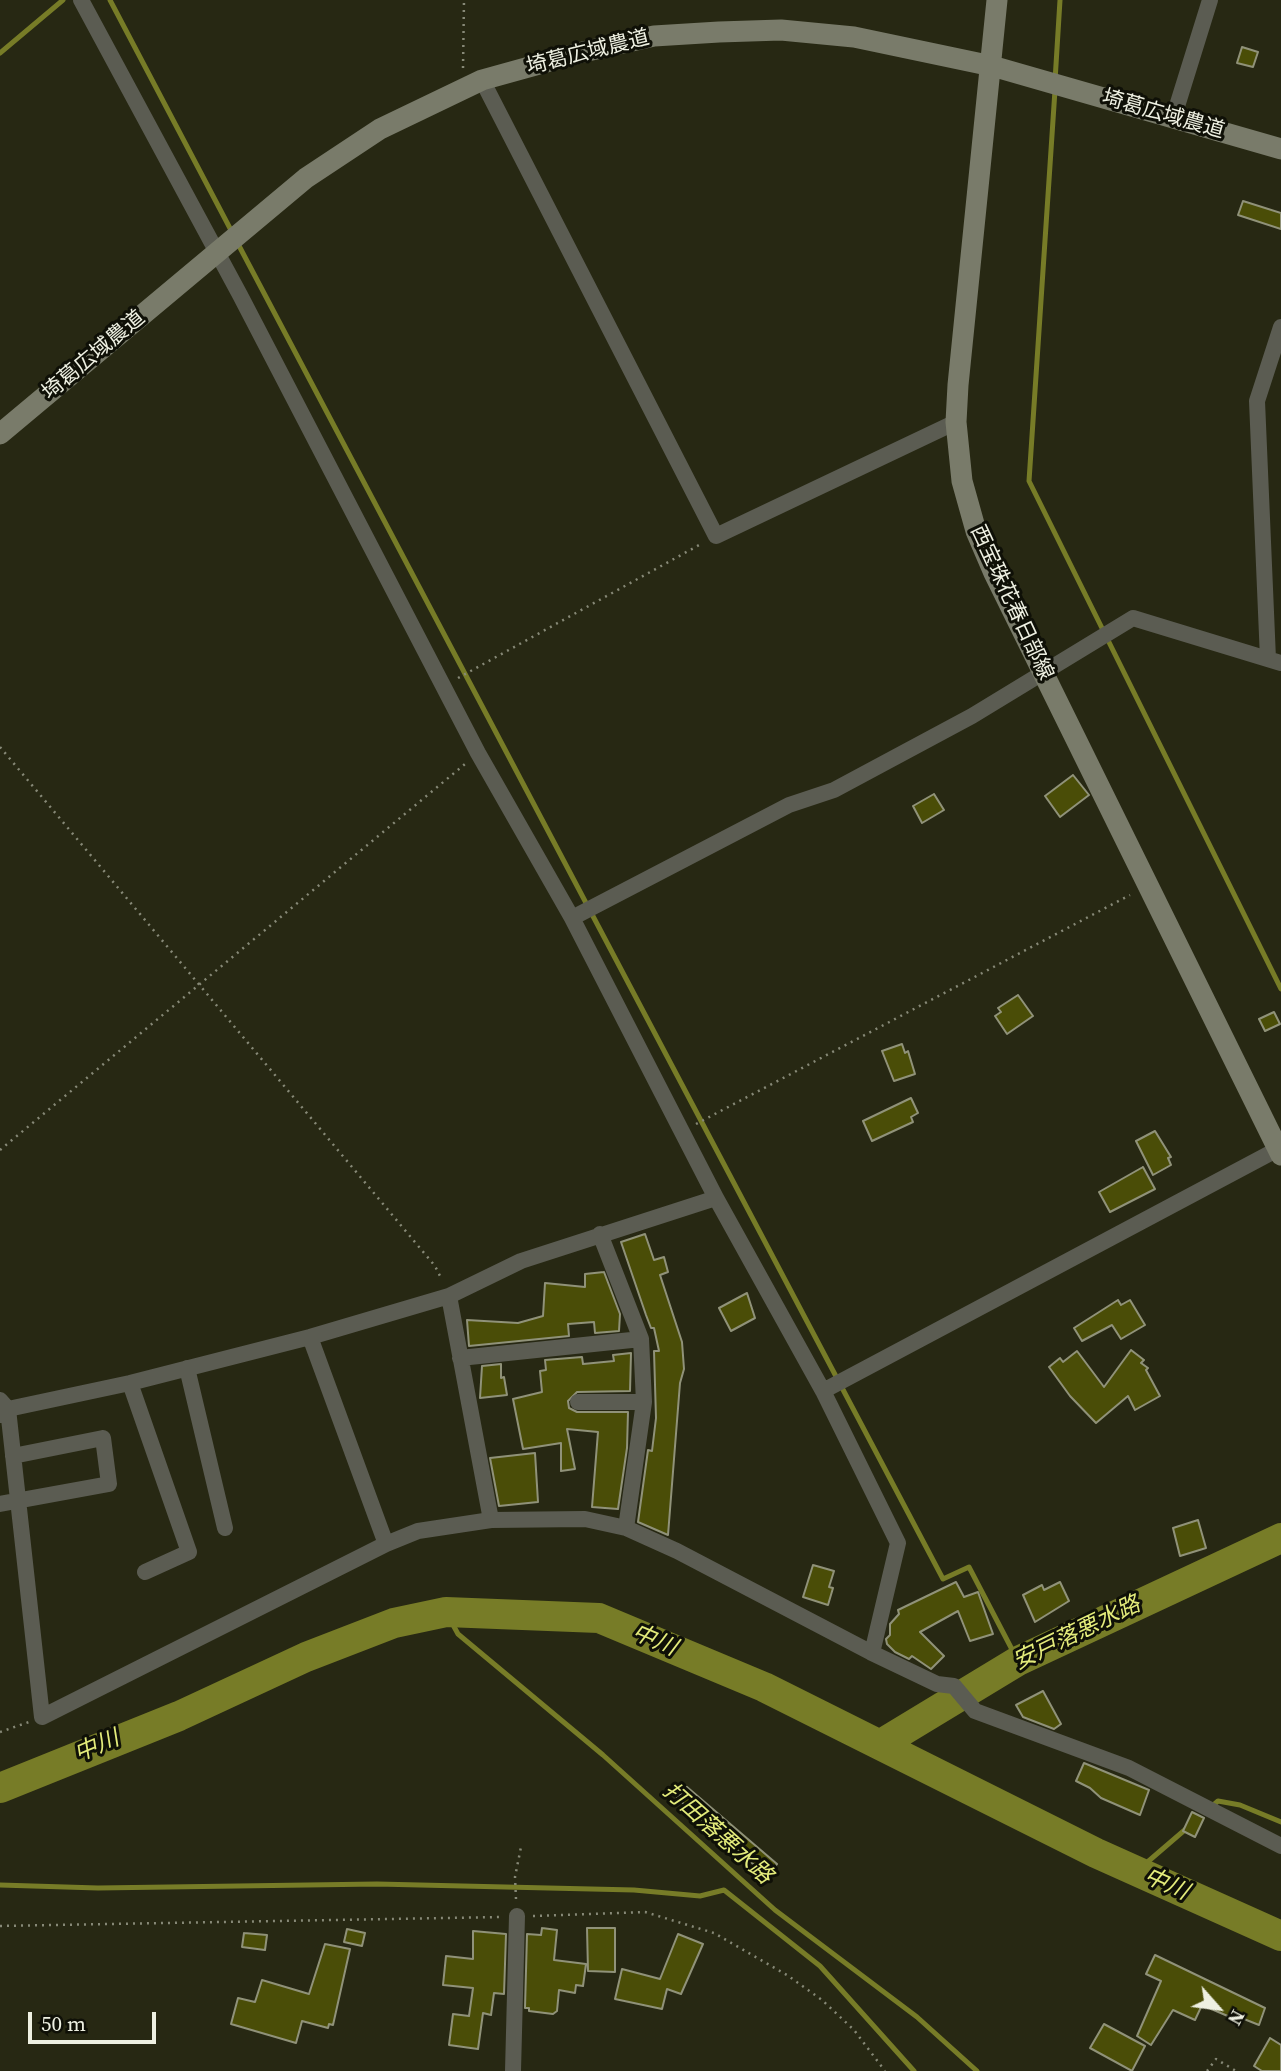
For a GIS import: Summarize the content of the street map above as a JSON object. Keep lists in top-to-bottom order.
{
  "streets": {
    "street": ["埼葛広域農道", "西宝珠花春日部線"]
  },
  "crossings": [
    ["埼葛広域農道", "西宝珠花春日部線"]
  ],
  "water": ["安戸落悪水路", "中川", "打田落悪水路"],
  "scale_bar": "50 m",
  "north": "bottom right"
}
